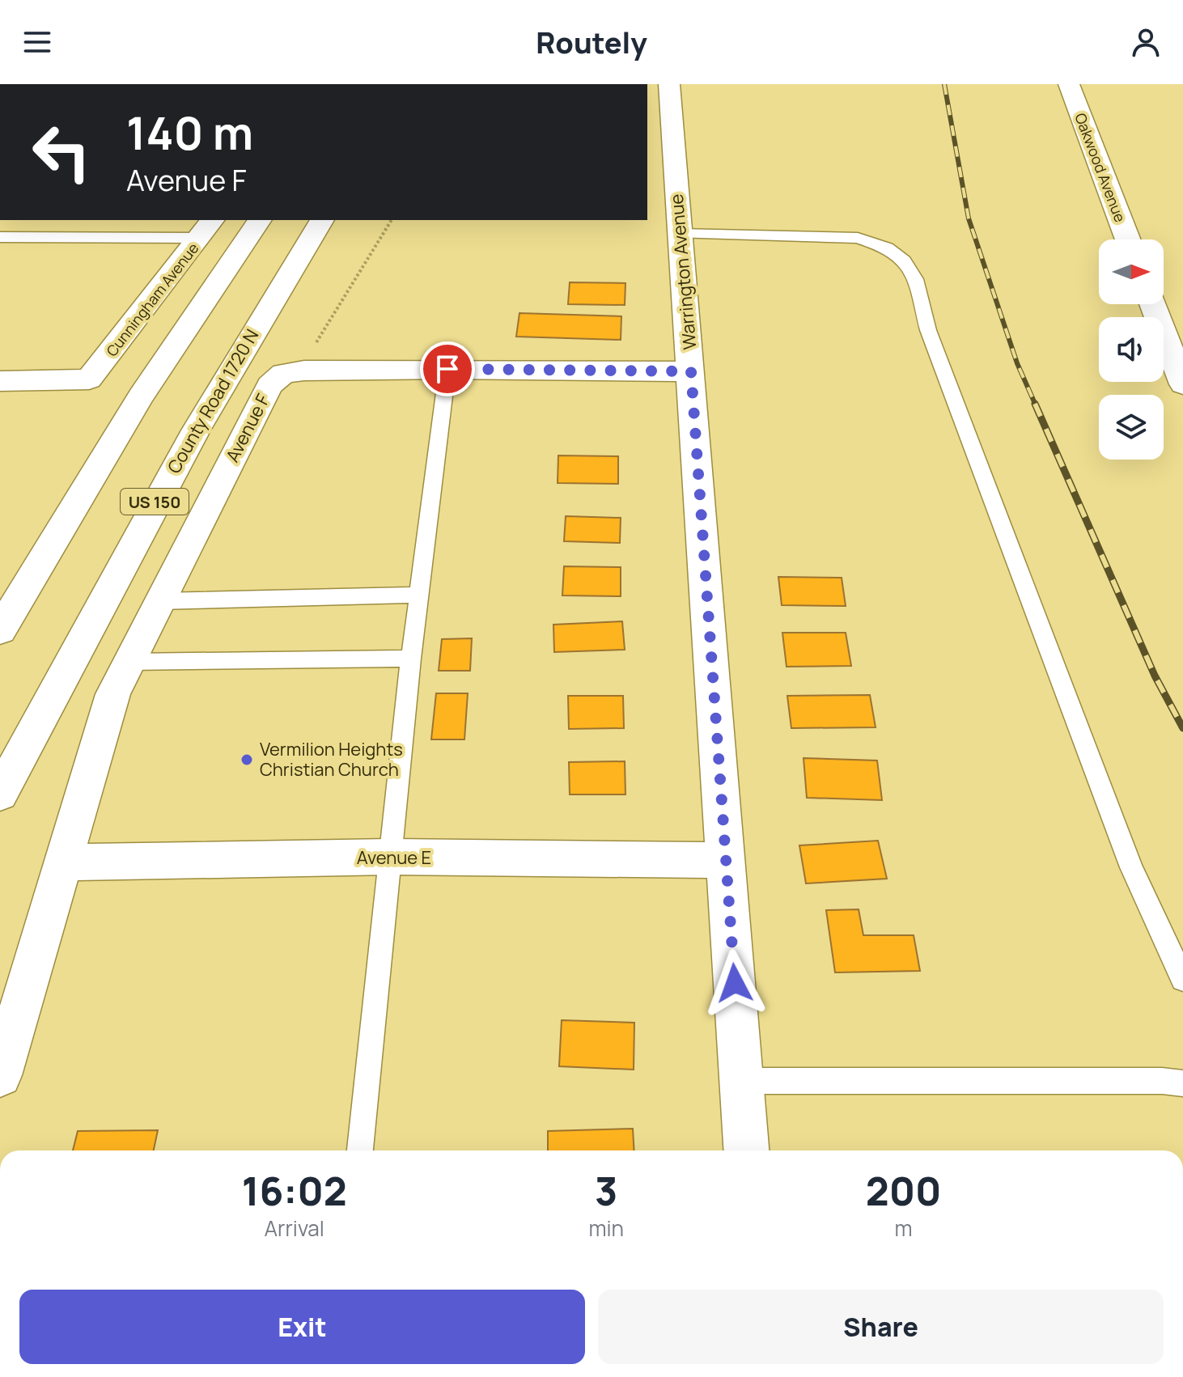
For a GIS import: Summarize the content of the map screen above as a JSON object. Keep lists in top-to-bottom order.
{
  "streets": {
    "street": [
      "Oakwood Avenue",
      "Warrington Avenue",
      "Cunningham Avenue",
      "County Road 1720 N",
      "Avenue F",
      "US 150",
      "Avenue E"
    ]
  },
  "crossings": [
    ["Warrington Avenue", "Avenue F"],
    ["Warrington Avenue", "Avenue E"],
    ["Avenue F", "Avenue E"]
  ],
  "places": ["Vermilion Heights Christian Church"],
  "north": "right",
  "page": {
    "header": "Routely",
    "turn": ["140 m", "Avenue F"],
    "eta": [
      "16:02",
      "Arrival",
      "3",
      "min",
      "200",
      "m"
    ],
    "buttons": ["Exit", "Share"]
  }
}
